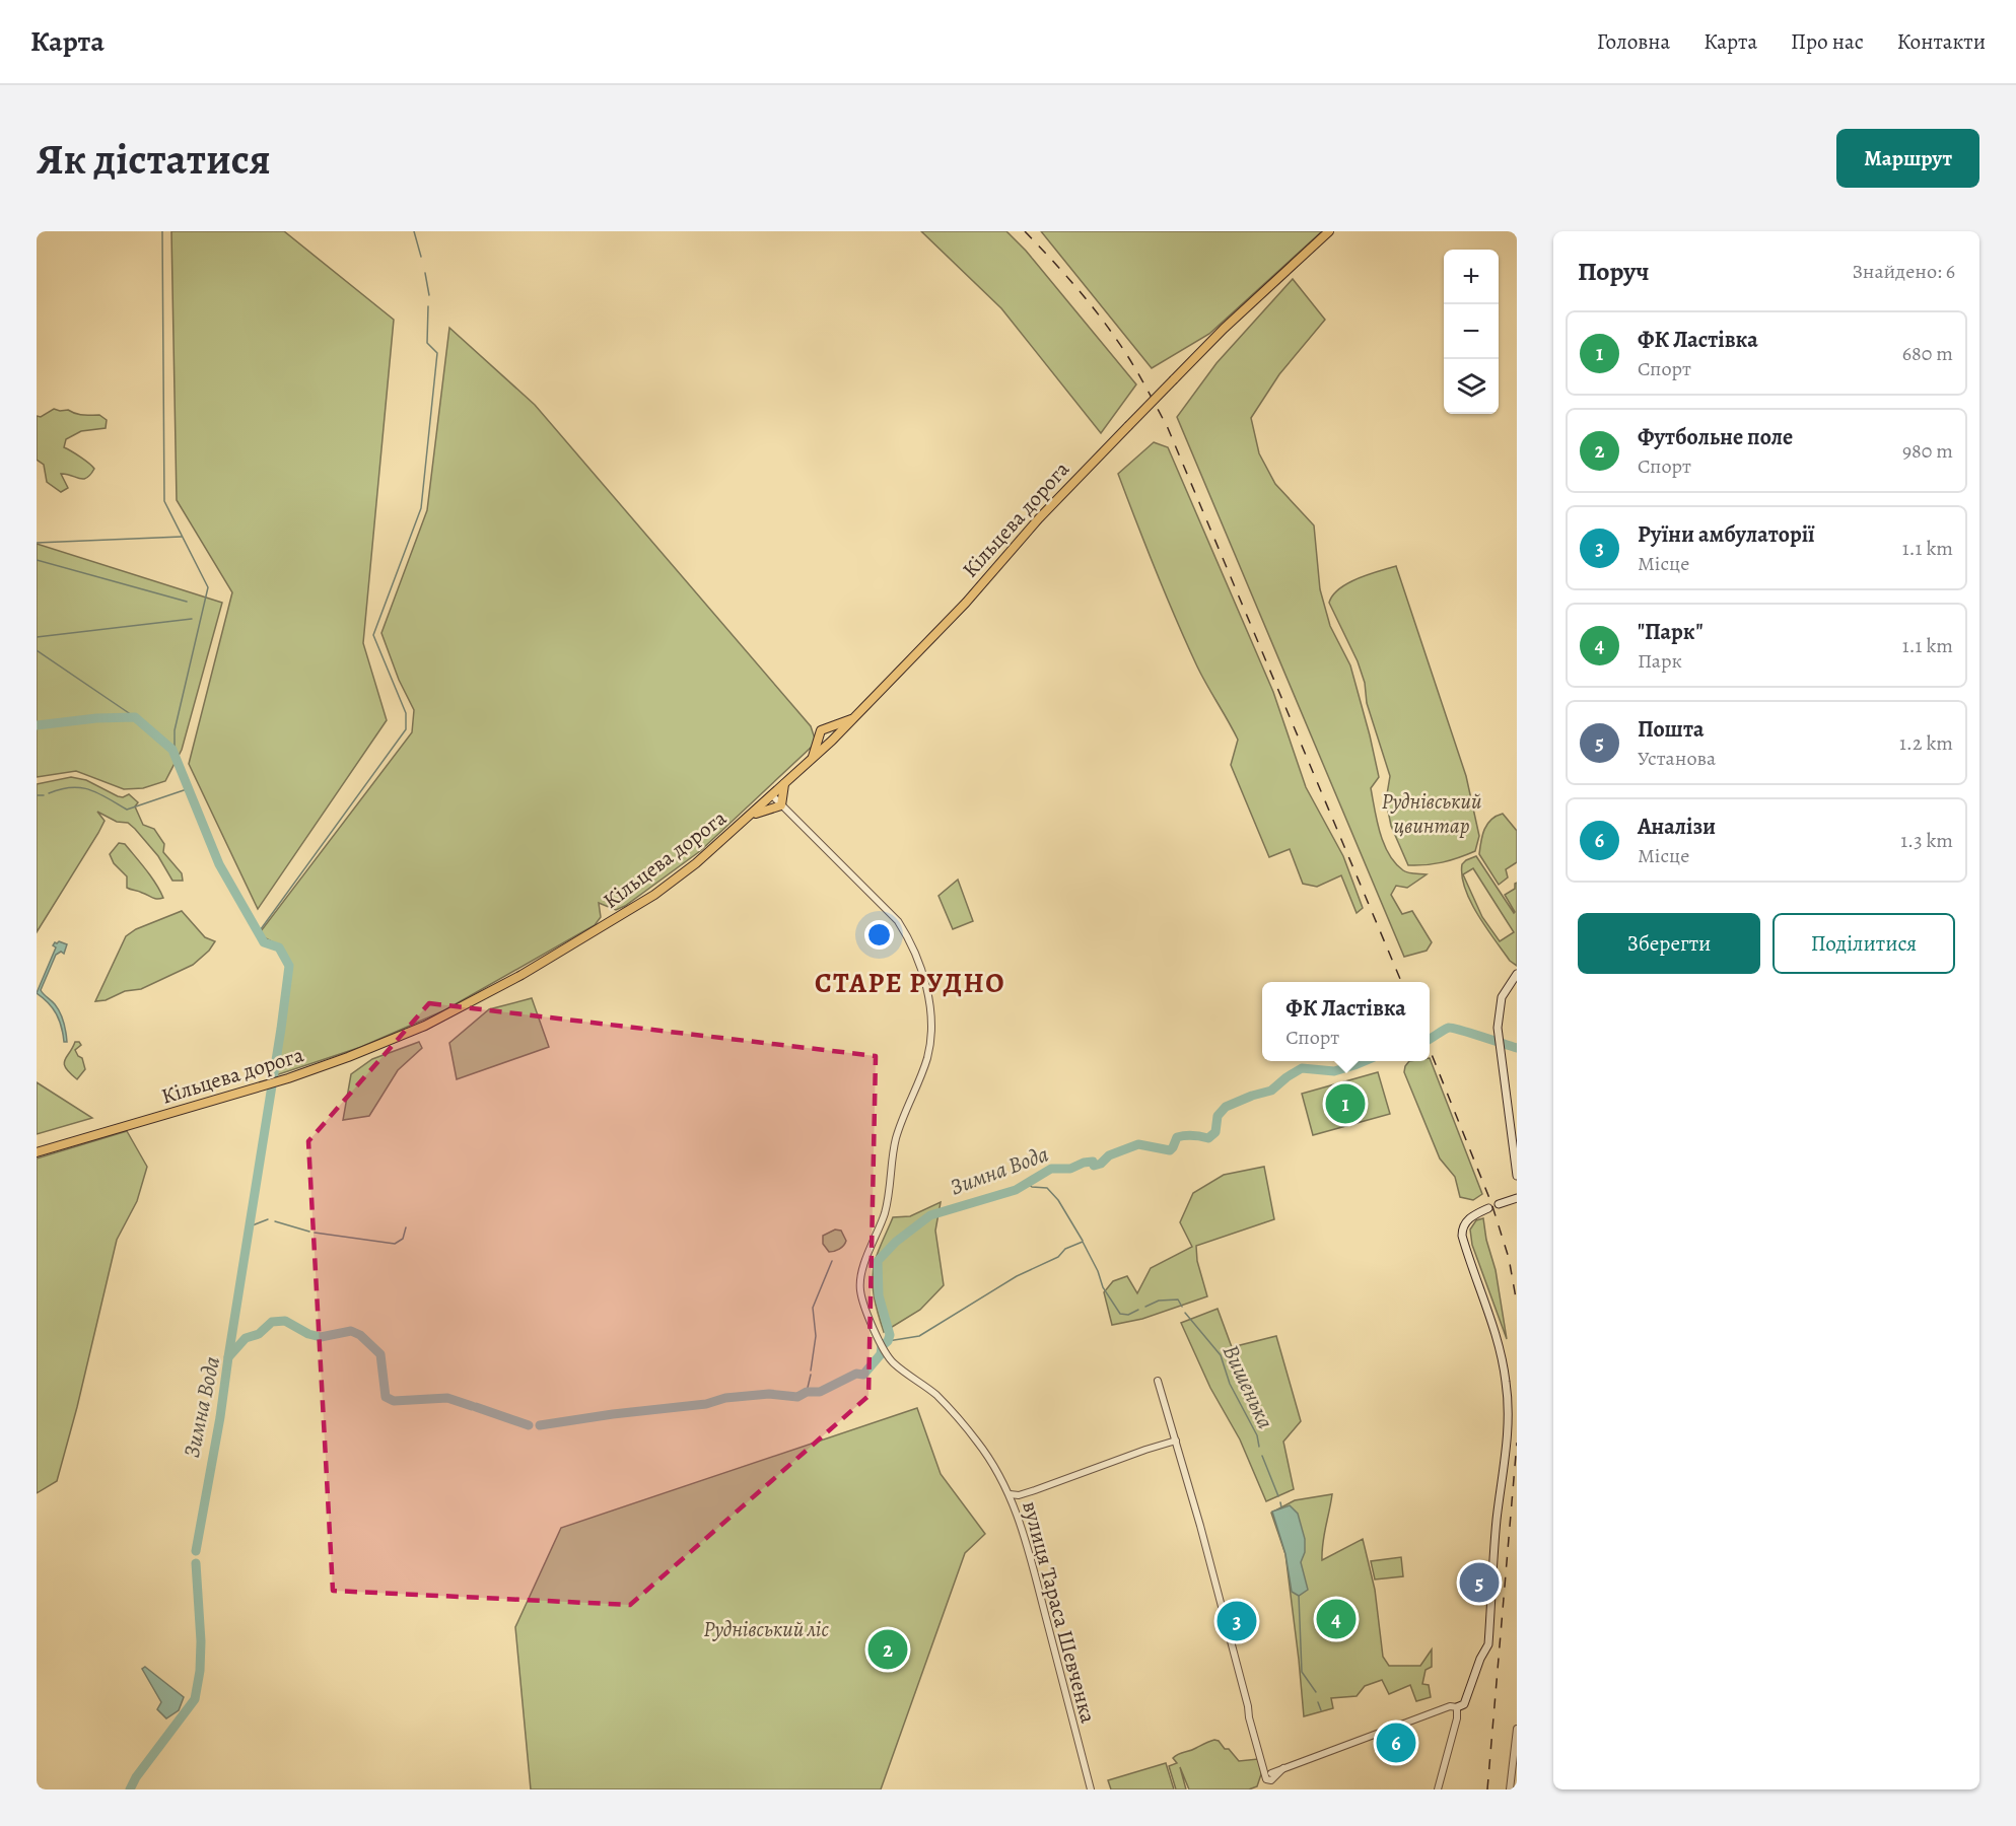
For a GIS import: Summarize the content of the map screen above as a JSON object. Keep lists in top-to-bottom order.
{
  "streets": {
    "highway": ["Кільцева дорога"],
    "street": ["вулиця Тараса Шевченка"]
  },
  "districts": ["СТАРЕ РУДНО"],
  "water": ["Зимна Вода", "Вишенька"],
  "parks": ["Руднівський цвинтар", "Руднівський ліс"],
  "page": {
    "header": "Карта",
    "nav": [
      "Головна",
      "Карта",
      "Про нас",
      "Контакти"
    ],
    "buttons": [
      "Маршрут",
      ["Зберегти", "Поділитися"]
    ],
    "title": "Як дістатися",
    "heading": ["Поруч", "Знайдено: 6"],
    "map_buttons": ["+", "−"],
    "list": [
      {
        "mark": "1",
        "name": "ФК Ластівка",
        "note": "Спорт",
        "value": "680 m"
      },
      {
        "mark": "2",
        "name": "Футбольне поле",
        "note": "Спорт",
        "value": "980 m"
      },
      {
        "mark": "3",
        "name": "Руїни амбулаторії",
        "note": "Місце",
        "value": "1.1 km"
      },
      {
        "mark": "4",
        "name": "\"Парк\"",
        "note": "Парк",
        "value": "1.1 km"
      },
      {
        "mark": "5",
        "name": "Пошта",
        "note": "Установа",
        "value": "1.2 km"
      },
      {
        "mark": "6",
        "name": "Аналізи",
        "note": "Місце",
        "value": "1.3 km"
      }
    ],
    "popup": ["ФК Ластівка", "Спорт"],
    "pins": [
      "1",
      "5",
      "4",
      "3",
      "2",
      "6"
    ]
  }
}
